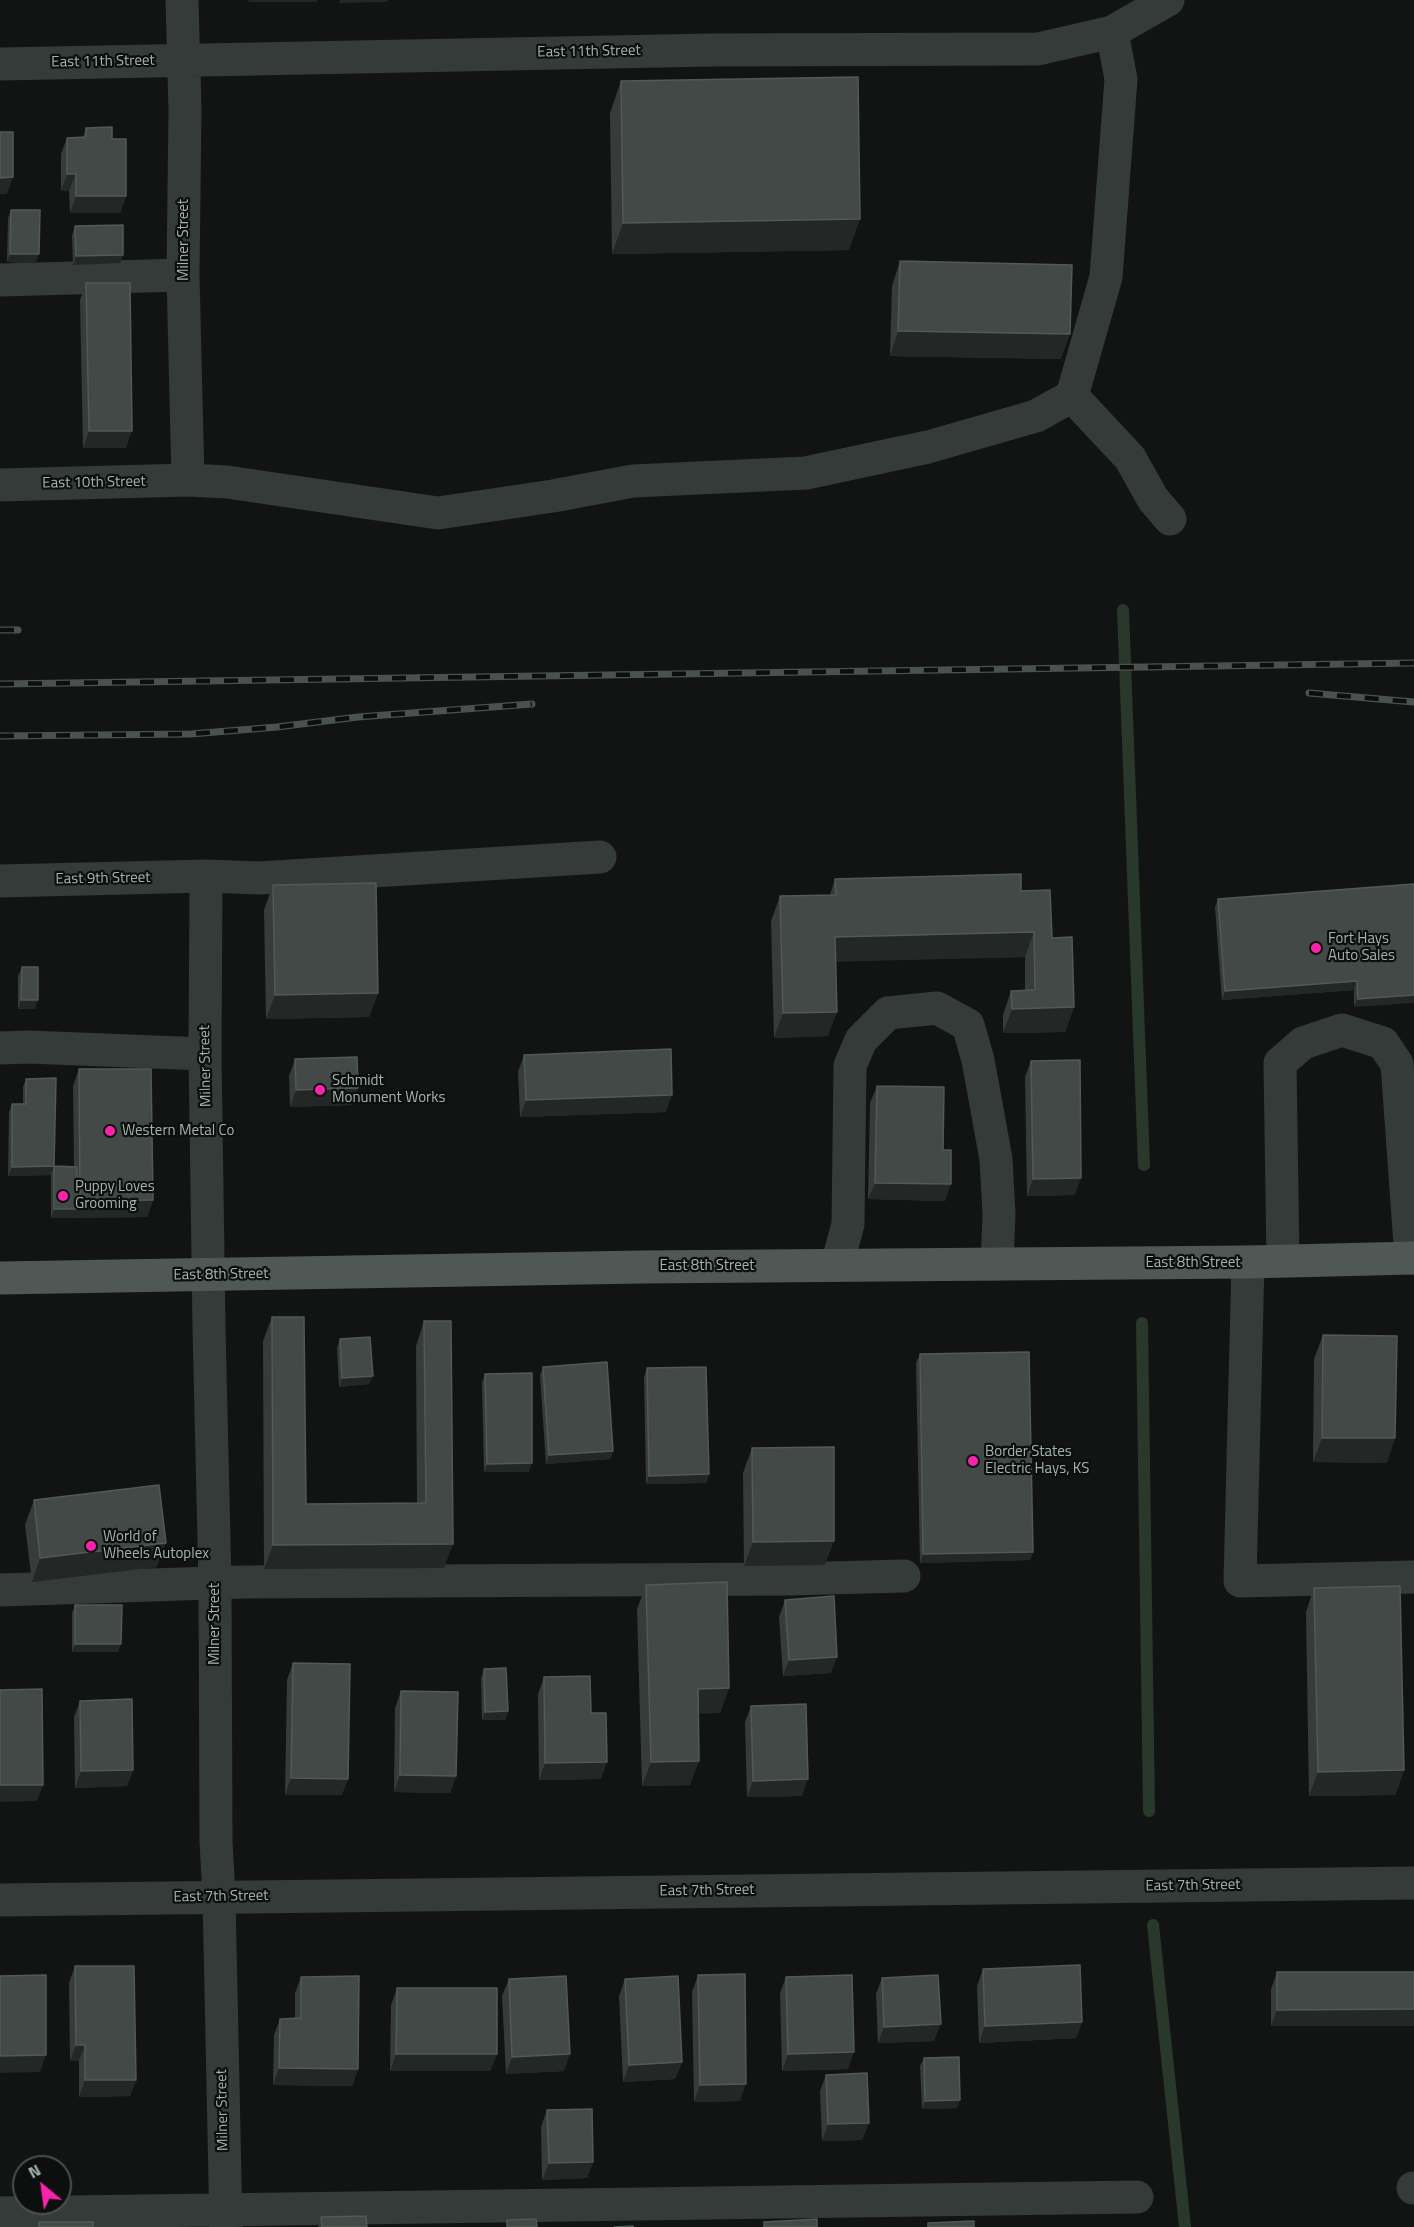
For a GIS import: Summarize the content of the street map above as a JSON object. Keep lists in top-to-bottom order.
{
  "streets": {
    "main road": ["East 8th Street"],
    "street": [
      "East 11th Street",
      "Milner Street",
      "East 10th Street",
      "East 9th Street",
      "East 7th Street"
    ]
  },
  "crossings": [
    ["East 11th Street", "Milner Street"],
    ["Milner Street", "East 10th Street"],
    ["Milner Street", "East 9th Street"],
    ["Milner Street", "East 8th Street"],
    ["Milner Street", "East 7th Street"]
  ],
  "places": [
    "Fort Hays Auto Sales",
    "Schmidt Monument Works",
    "Western Metal Co",
    "Puppy Loves Grooming",
    "Border States Electric Hays, KS",
    "World of Wheels Autoplex"
  ],
  "north": "top left"
}
